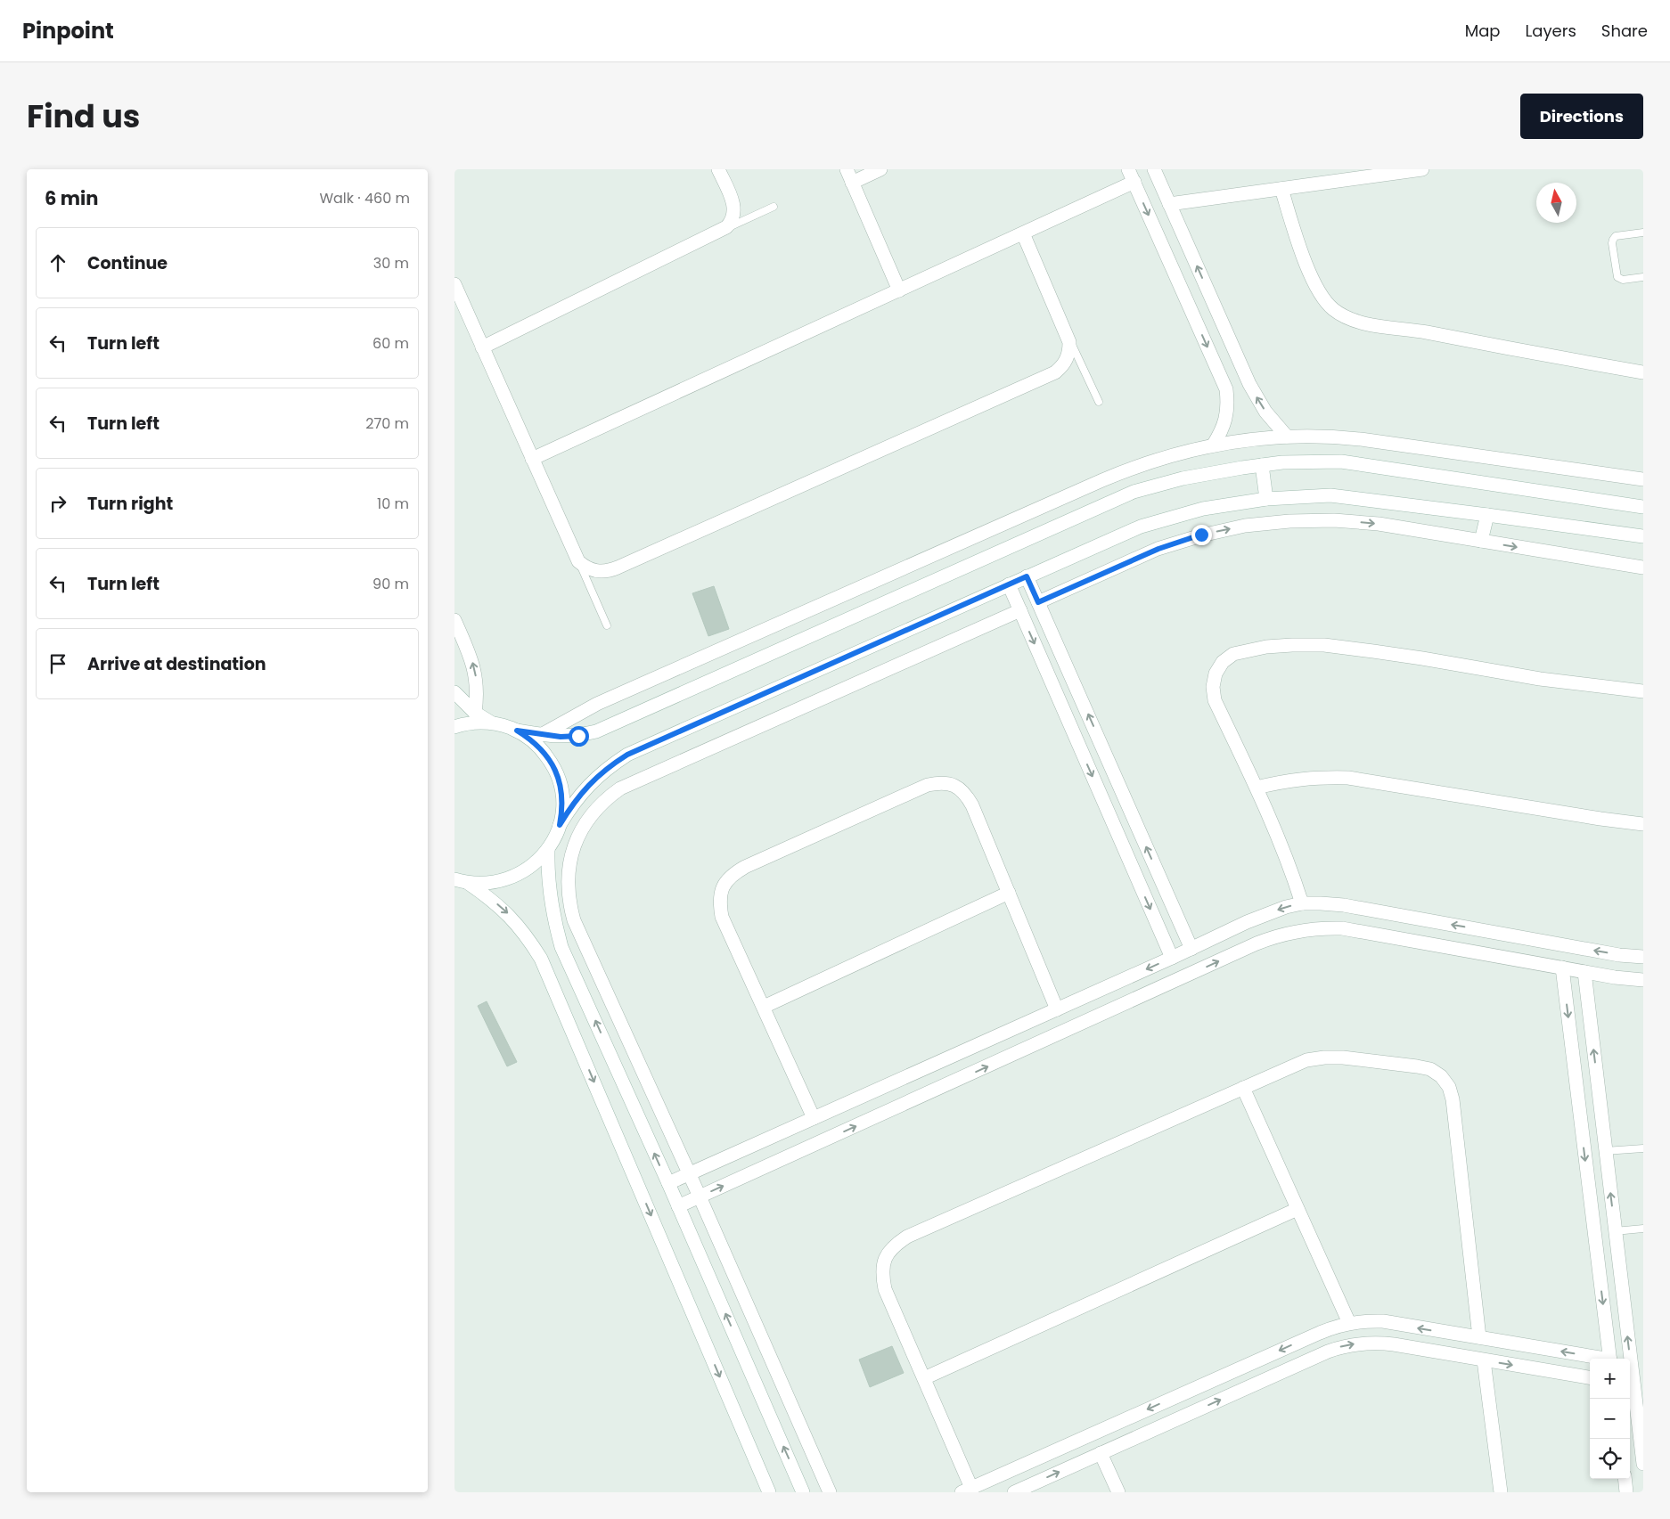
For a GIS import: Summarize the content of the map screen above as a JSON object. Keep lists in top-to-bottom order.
{
  "north": "top",
  "page": {
    "header": "Pinpoint",
    "nav": ["Map", "Layers", "Share"],
    "title": "Find us",
    "buttons": "Directions",
    "heading": ["6 min", "Walk · 460 m"],
    "list": [
      ["Continue", "30 m"],
      ["Turn left", "60 m"],
      ["Turn left", "270 m"],
      ["Turn right", "10 m"],
      ["Turn left", "90 m"],
      "Arrive at destination"
    ],
    "map_buttons": ["+", "−"]
  }
}
